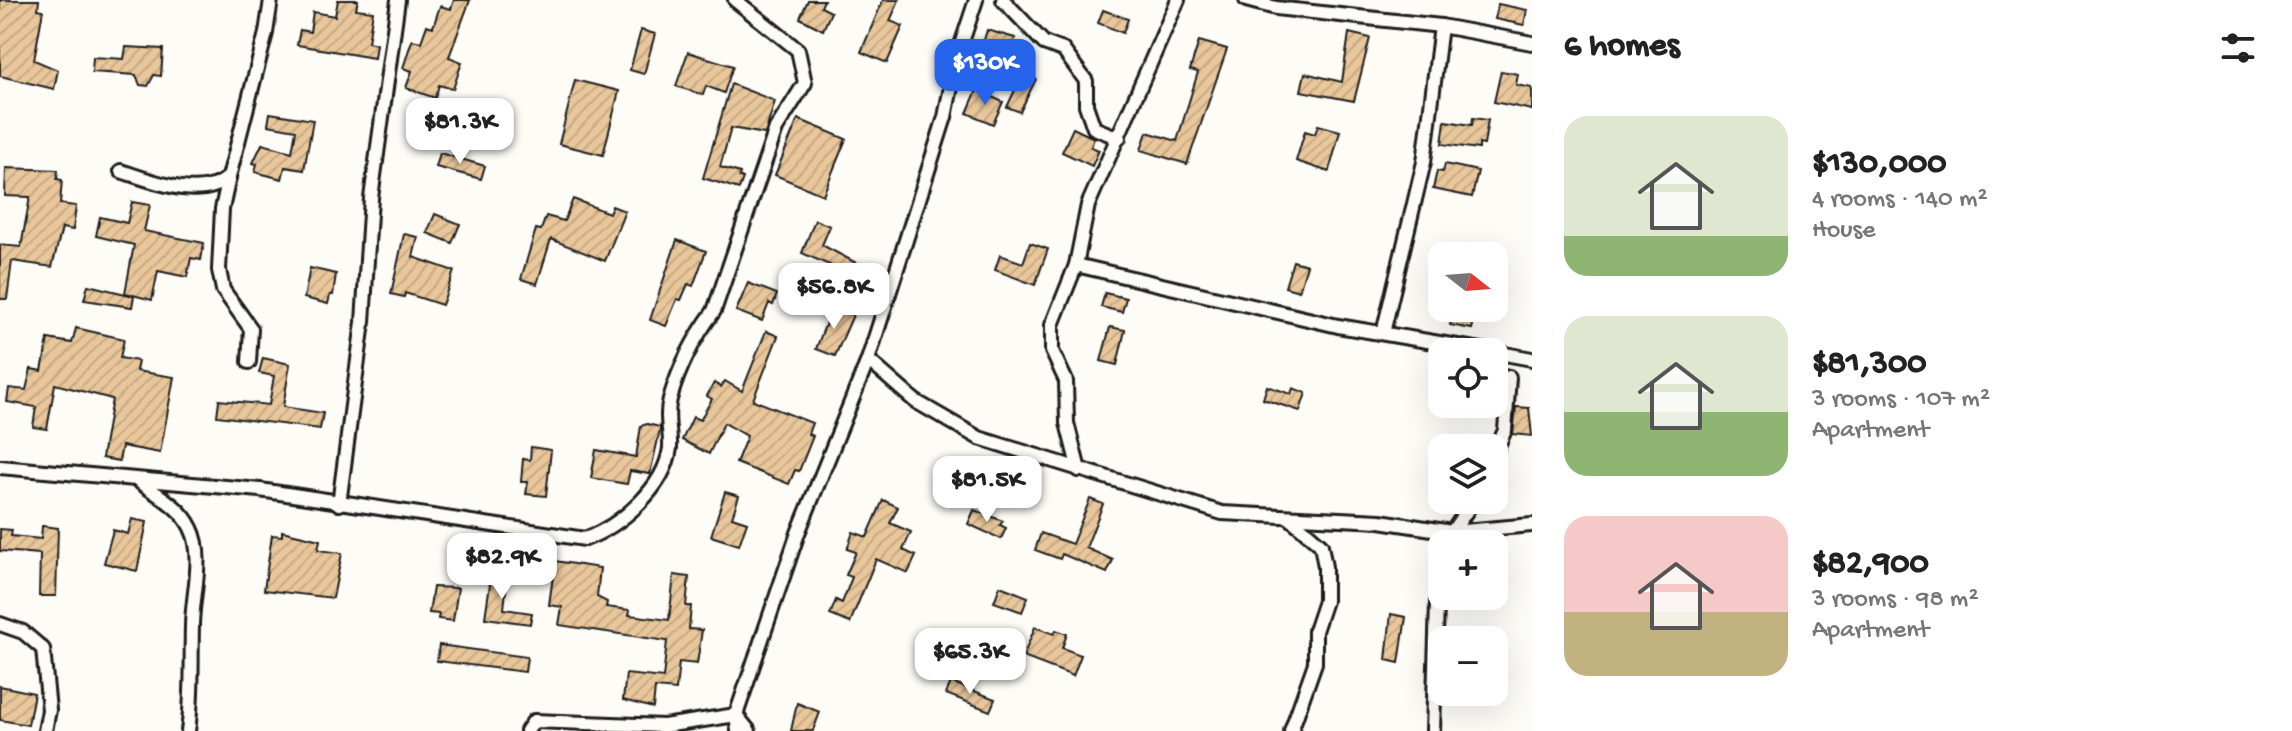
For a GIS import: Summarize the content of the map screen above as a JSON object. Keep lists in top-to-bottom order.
{
  "north": "right",
  "page": {
    "heading": "6 homes",
    "price": [
      "$130K",
      "$81.3K",
      "$56.8K",
      "$81.5K",
      "$82.9K",
      "$65.3K"
    ],
    "list": [
      {
        "name": "$130,000",
        "note": "4 rooms · 140 m² · House"
      },
      {
        "name": "$81,300",
        "note": "3 rooms · 107 m² · Apartment"
      },
      {
        "name": "$82,900",
        "note": "3 rooms · 98 m² · Apartment"
      }
    ],
    "map_buttons": ["+", "−"]
  }
}
